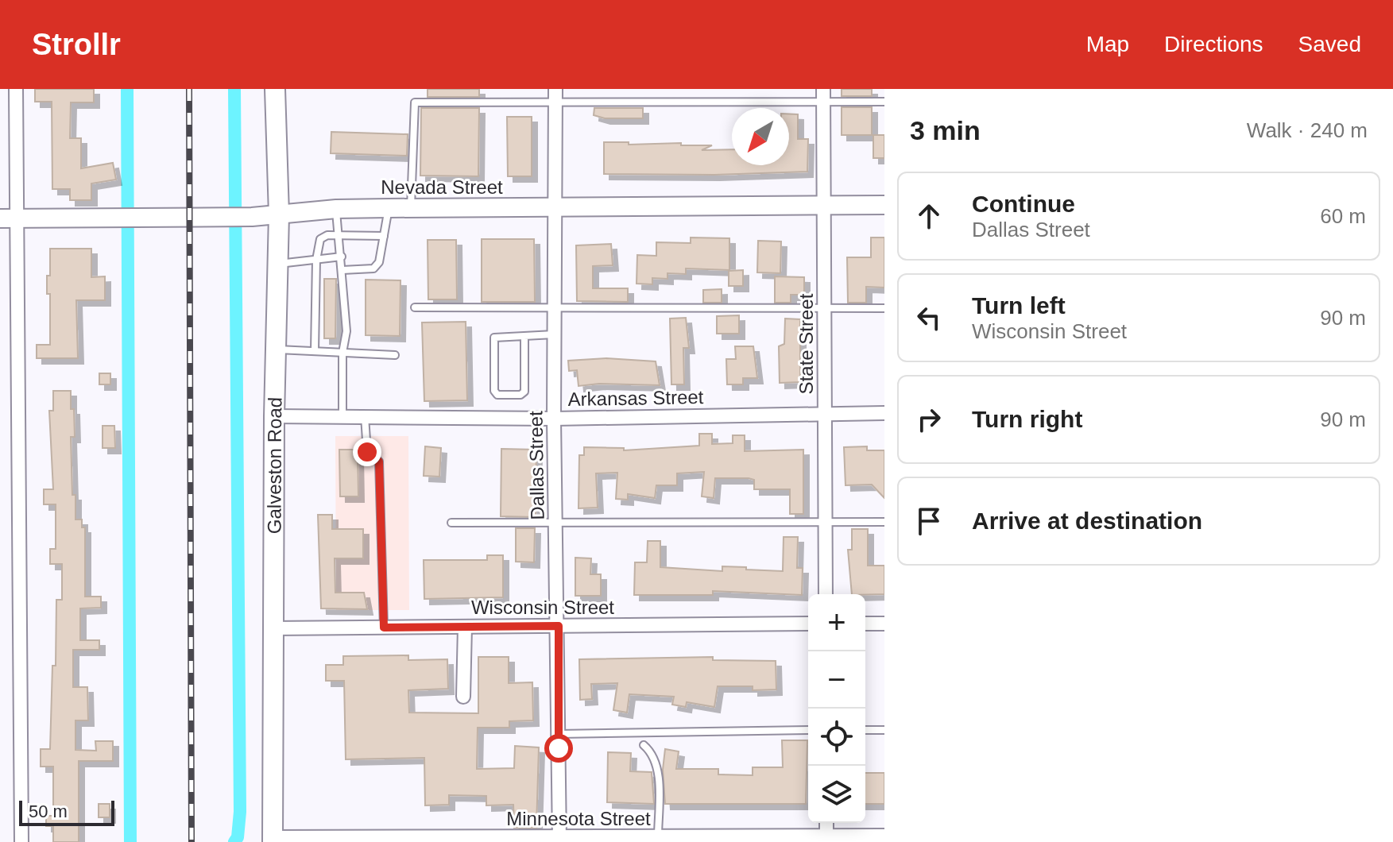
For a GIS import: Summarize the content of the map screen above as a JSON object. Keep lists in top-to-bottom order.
{
  "streets": {
    "main road": ["Galveston Road"],
    "street": [
      "Nevada Street",
      "State Street",
      "Arkansas Street",
      "Dallas Street",
      "Wisconsin Street",
      "Minnesota Street"
    ]
  },
  "crossings": [
    ["Nevada Street", "State Street"],
    ["Nevada Street", "Galveston Road"],
    ["Nevada Street", "Dallas Street"],
    ["State Street", "Arkansas Street"],
    ["Arkansas Street", "Galveston Road"],
    ["Arkansas Street", "Dallas Street"],
    ["Galveston Road", "Wisconsin Street"],
    ["Galveston Road", "Minnesota Street"],
    ["Dallas Street", "Wisconsin Street"],
    ["Dallas Street", "Minnesota Street"]
  ],
  "scale_bar": "50 m",
  "north": "bottom left",
  "page": {
    "header": "Strollr",
    "nav": ["Map", "Directions", "Saved"],
    "heading": ["3 min", "Walk · 240 m"],
    "list": [
      ["Continue", "Dallas Street", "60 m"],
      ["Turn left", "Wisconsin Street", "90 m"],
      ["Turn right", "90 m"],
      "Arrive at destination"
    ],
    "map_buttons": ["+", "−"],
    "scale": "50 m"
  }
}
